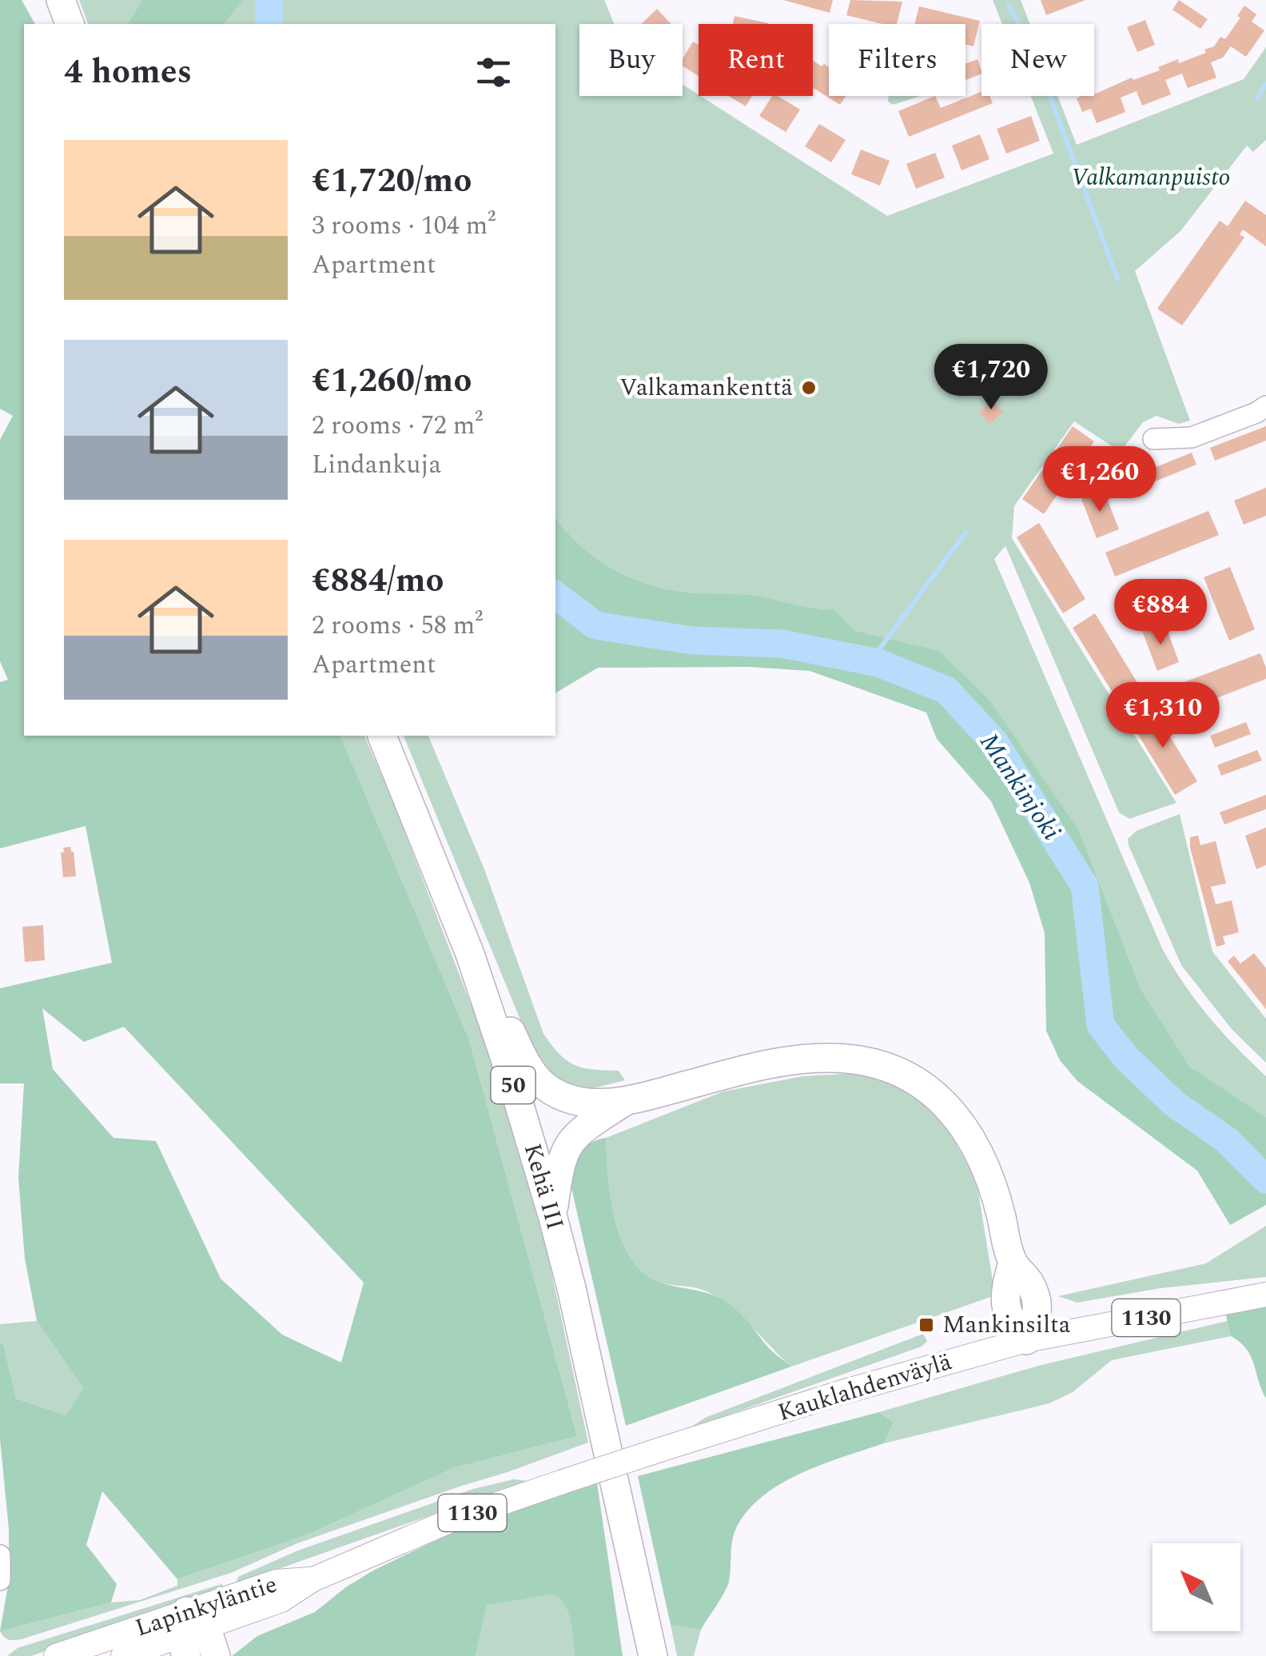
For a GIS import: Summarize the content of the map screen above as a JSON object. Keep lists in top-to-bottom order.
{
  "streets": {
    "highway": ["50", "Kehä III"],
    "main road": ["1130", "Kauklahdenväylä", "Lapinkyläntie"]
  },
  "crossings": [
    ["Kauklahdenväylä", "Lapinkyläntie"]
  ],
  "water": ["Mankinjoki"],
  "parks": ["Valkamanpuisto"],
  "places": {
    "other": ["Valkamankenttä"],
    "transit": ["Mankinsilta"]
  },
  "north": "top left",
  "page": {
    "chip": [
      "Buy",
      "Rent",
      "Filters",
      "New"
    ],
    "heading": "4 homes",
    "list": [
      {
        "name": "€1,720/mo",
        "note": "3 rooms · 104 m² · Apartment"
      },
      {
        "name": "€1,260/mo",
        "note": "2 rooms · 72 m² · Lindankuja"
      },
      {
        "name": "€884/mo",
        "note": "2 rooms · 58 m² · Apartment"
      }
    ],
    "price": [
      "€1,720",
      "€1,260",
      "€884",
      "€1,310"
    ]
  }
}
